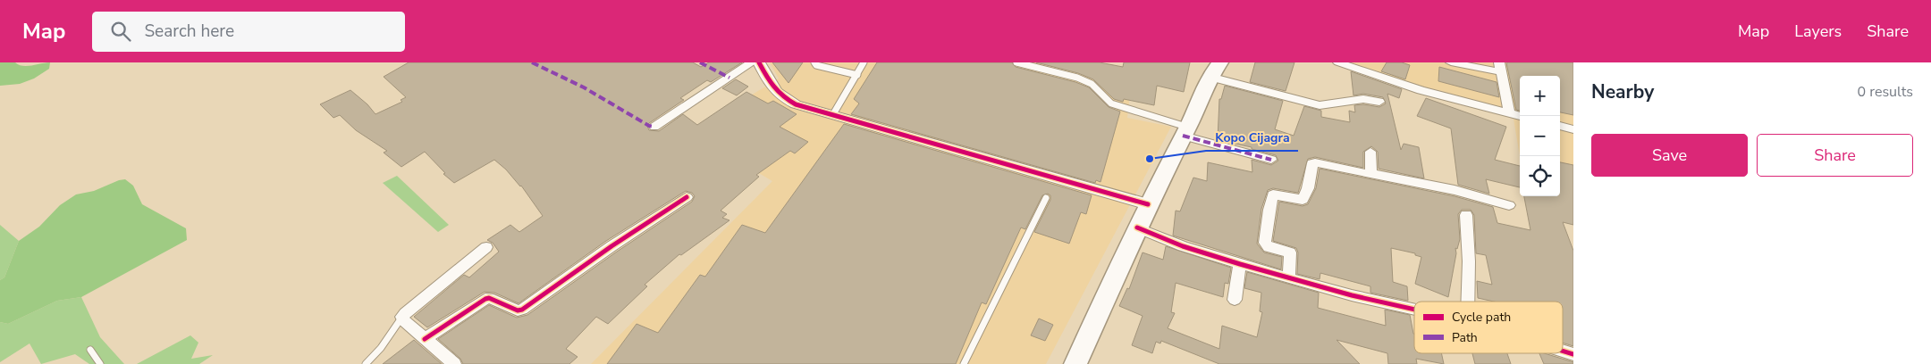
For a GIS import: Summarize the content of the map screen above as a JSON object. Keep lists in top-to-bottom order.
{
  "places": ["Kopo Cijagra"],
  "legend": ["Cycle path", "Path"],
  "page": {
    "header": "Map",
    "search": "Search here",
    "nav": ["Map", "Layers", "Share"],
    "heading": ["Nearby", "0 results"],
    "map_buttons": ["+", "−"],
    "buttons": ["Save", "Share"]
  }
}
